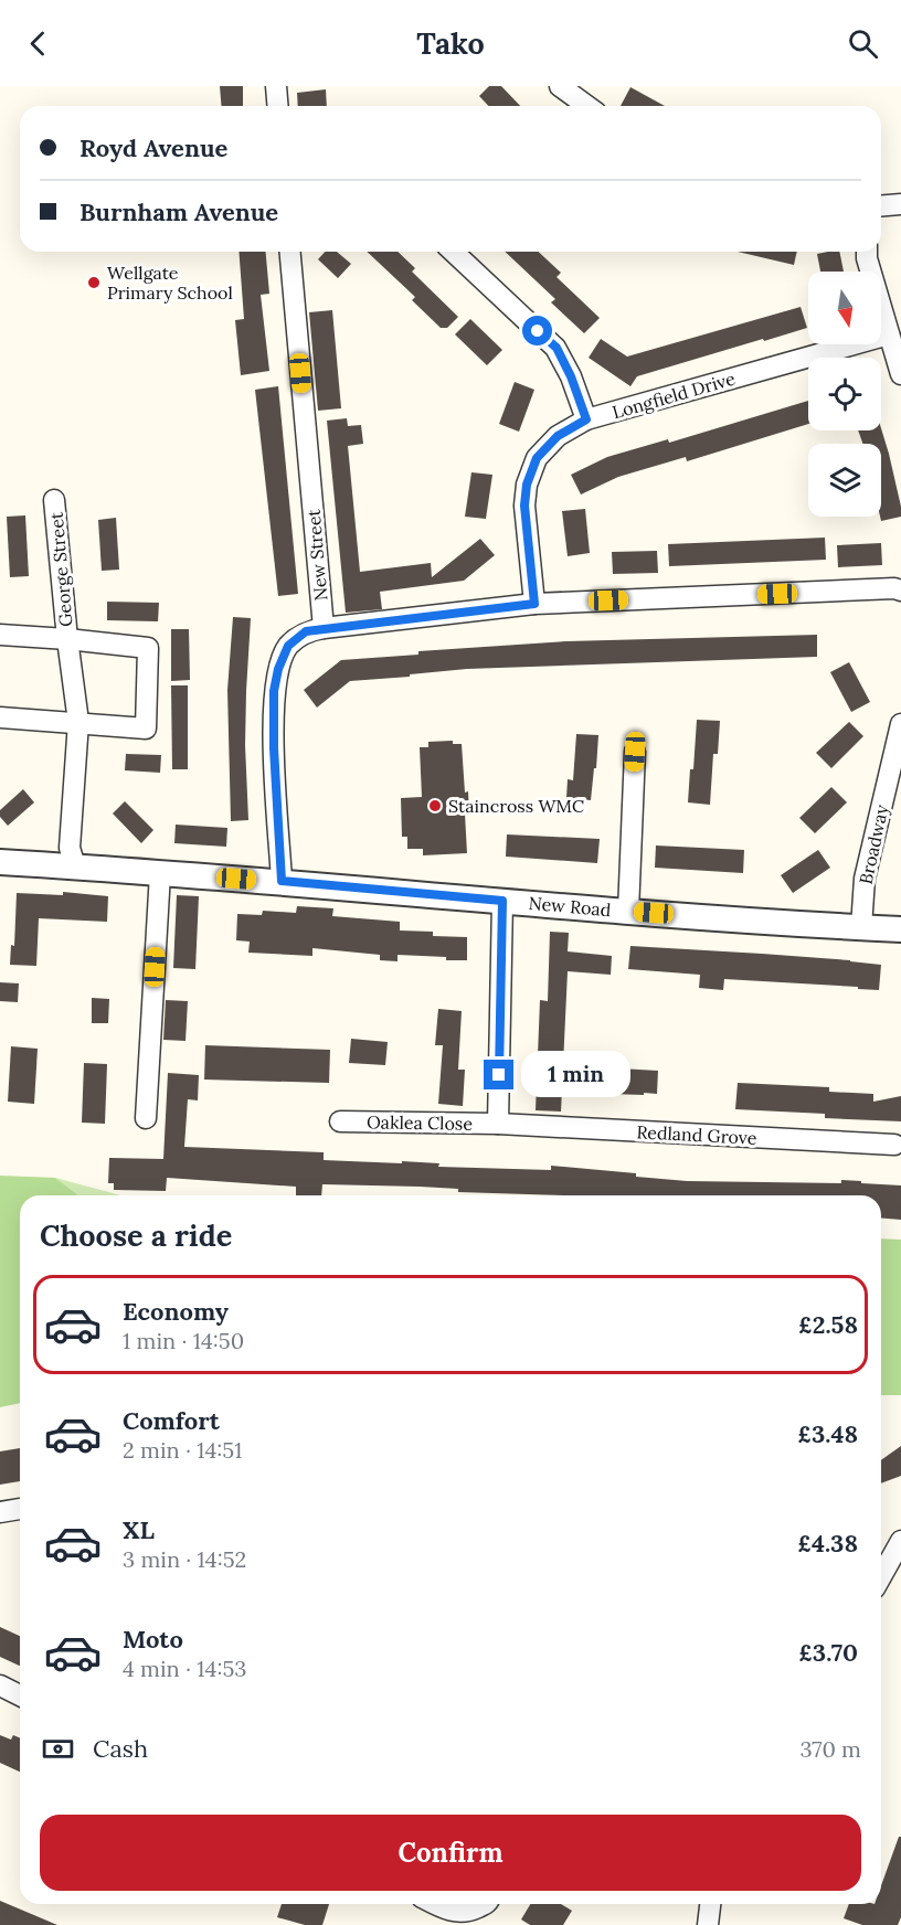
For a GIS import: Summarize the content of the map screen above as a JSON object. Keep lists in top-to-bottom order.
{
  "streets": {
    "street": [
      "Longfield Drive",
      "New Street",
      "George Street",
      "Broadway",
      "New Road",
      "Oaklea Close",
      "Redland Grove"
    ]
  },
  "crossings": [
    ["New Street", "New Road"],
    ["George Street", "New Road"],
    ["Broadway", "New Road"],
    ["Oaklea Close", "Redland Grove"]
  ],
  "places": ["Wellgate Primary School", "Staincross WMC"],
  "north": "bottom",
  "page": {
    "header": "Tako",
    "banner": ["Royd Avenue", "Burnham Avenue"],
    "bubble": "1 min",
    "heading": "Choose a ride",
    "list": [
      {
        "name": "Economy",
        "note": "1 min · 14:50",
        "value": "£2.58"
      },
      {
        "name": "Comfort",
        "note": "2 min · 14:51",
        "value": "£3.48"
      },
      {
        "name": "XL",
        "note": "3 min · 14:52",
        "value": "£4.38"
      },
      {
        "name": "Moto",
        "note": "4 min · 14:53",
        "value": "£3.70"
      }
    ],
    "pay": ["Cash", "370 m"],
    "buttons": "Confirm"
  }
}
